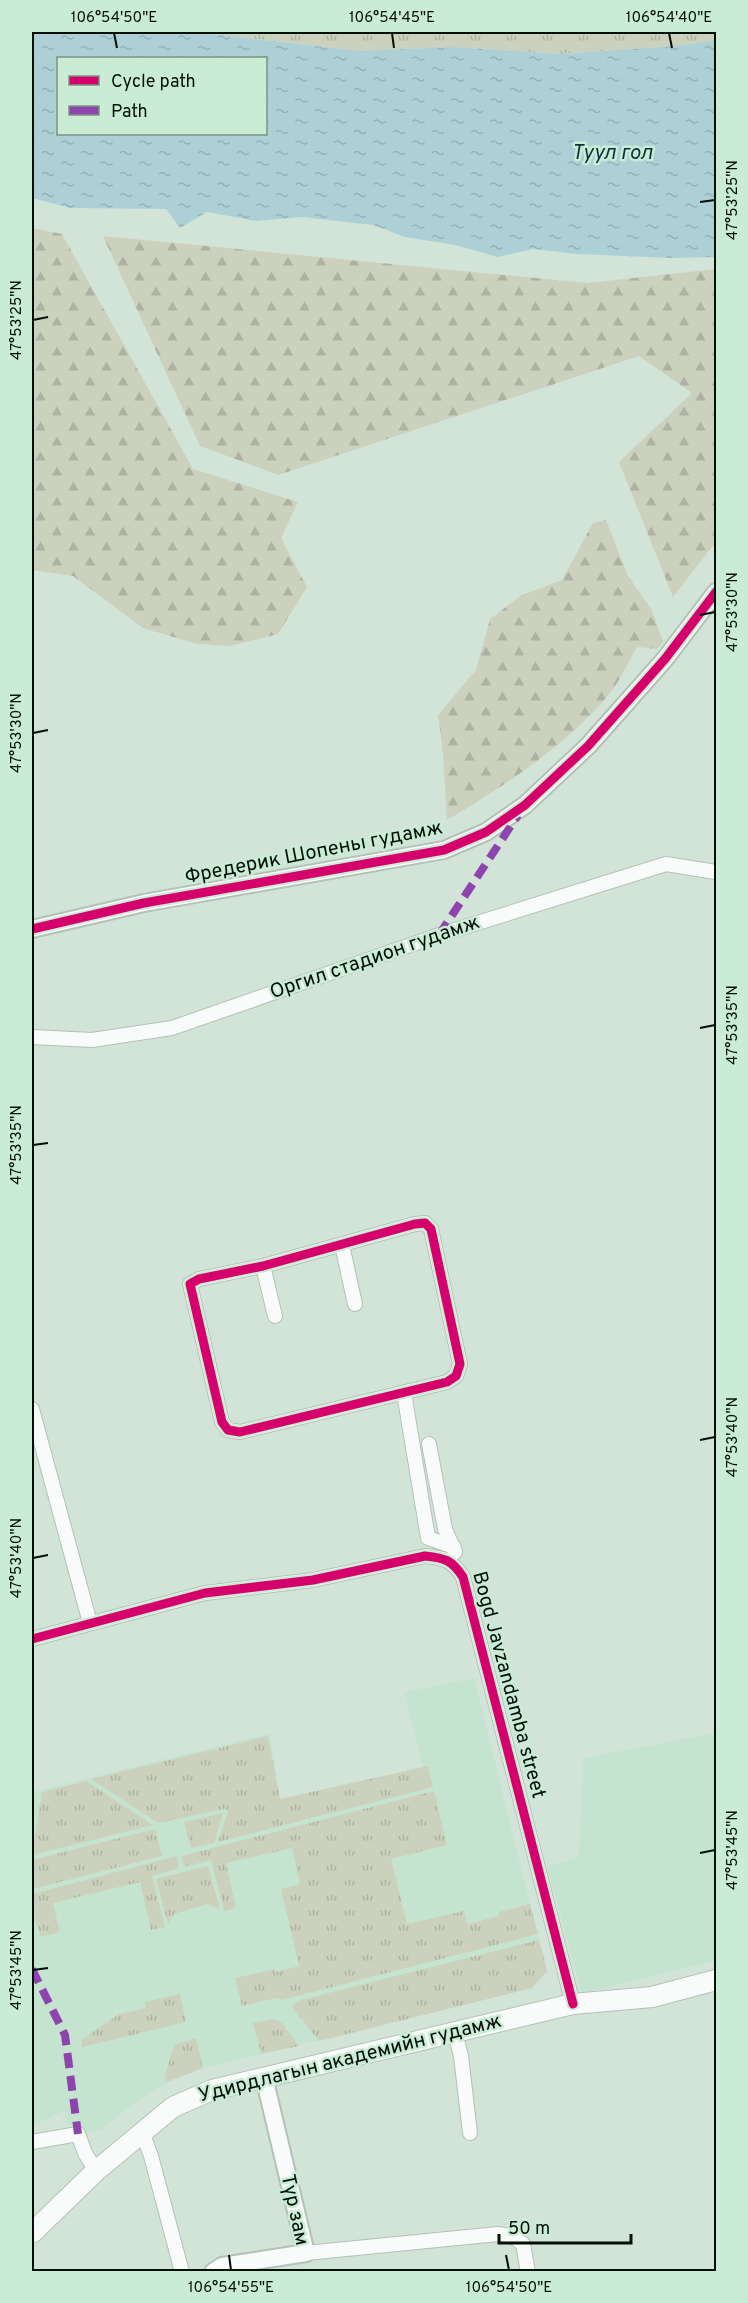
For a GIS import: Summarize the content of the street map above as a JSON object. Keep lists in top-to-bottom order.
{
  "streets": {
    "main road": ["Удирдлагын академийн гудамж"],
    "street": [
      "Фредерик Шопены гудамж",
      "Оргил стадион гудамж",
      "Bogd Javzandamba street",
      "Түр зам"
    ]
  },
  "crossings": [
    ["Bogd Javzandamba street", "Удирдлагын академийн гудамж"],
    ["Удирдлагын академийн гудамж", "Түр зам"]
  ],
  "water": ["Туул гол"],
  "legend": ["Cycle path", "Path"],
  "scale_bar": "50 m",
  "coordinates": [
    "106°54'50\"E",
    "106°54'45\"E",
    "106°54'40\"E",
    "47°53'25\"N",
    "47°53'30\"N",
    "47°53'35\"N",
    "47°53'40\"N",
    "47°53'45\"N",
    "106°54'55\"E"
  ]
}
